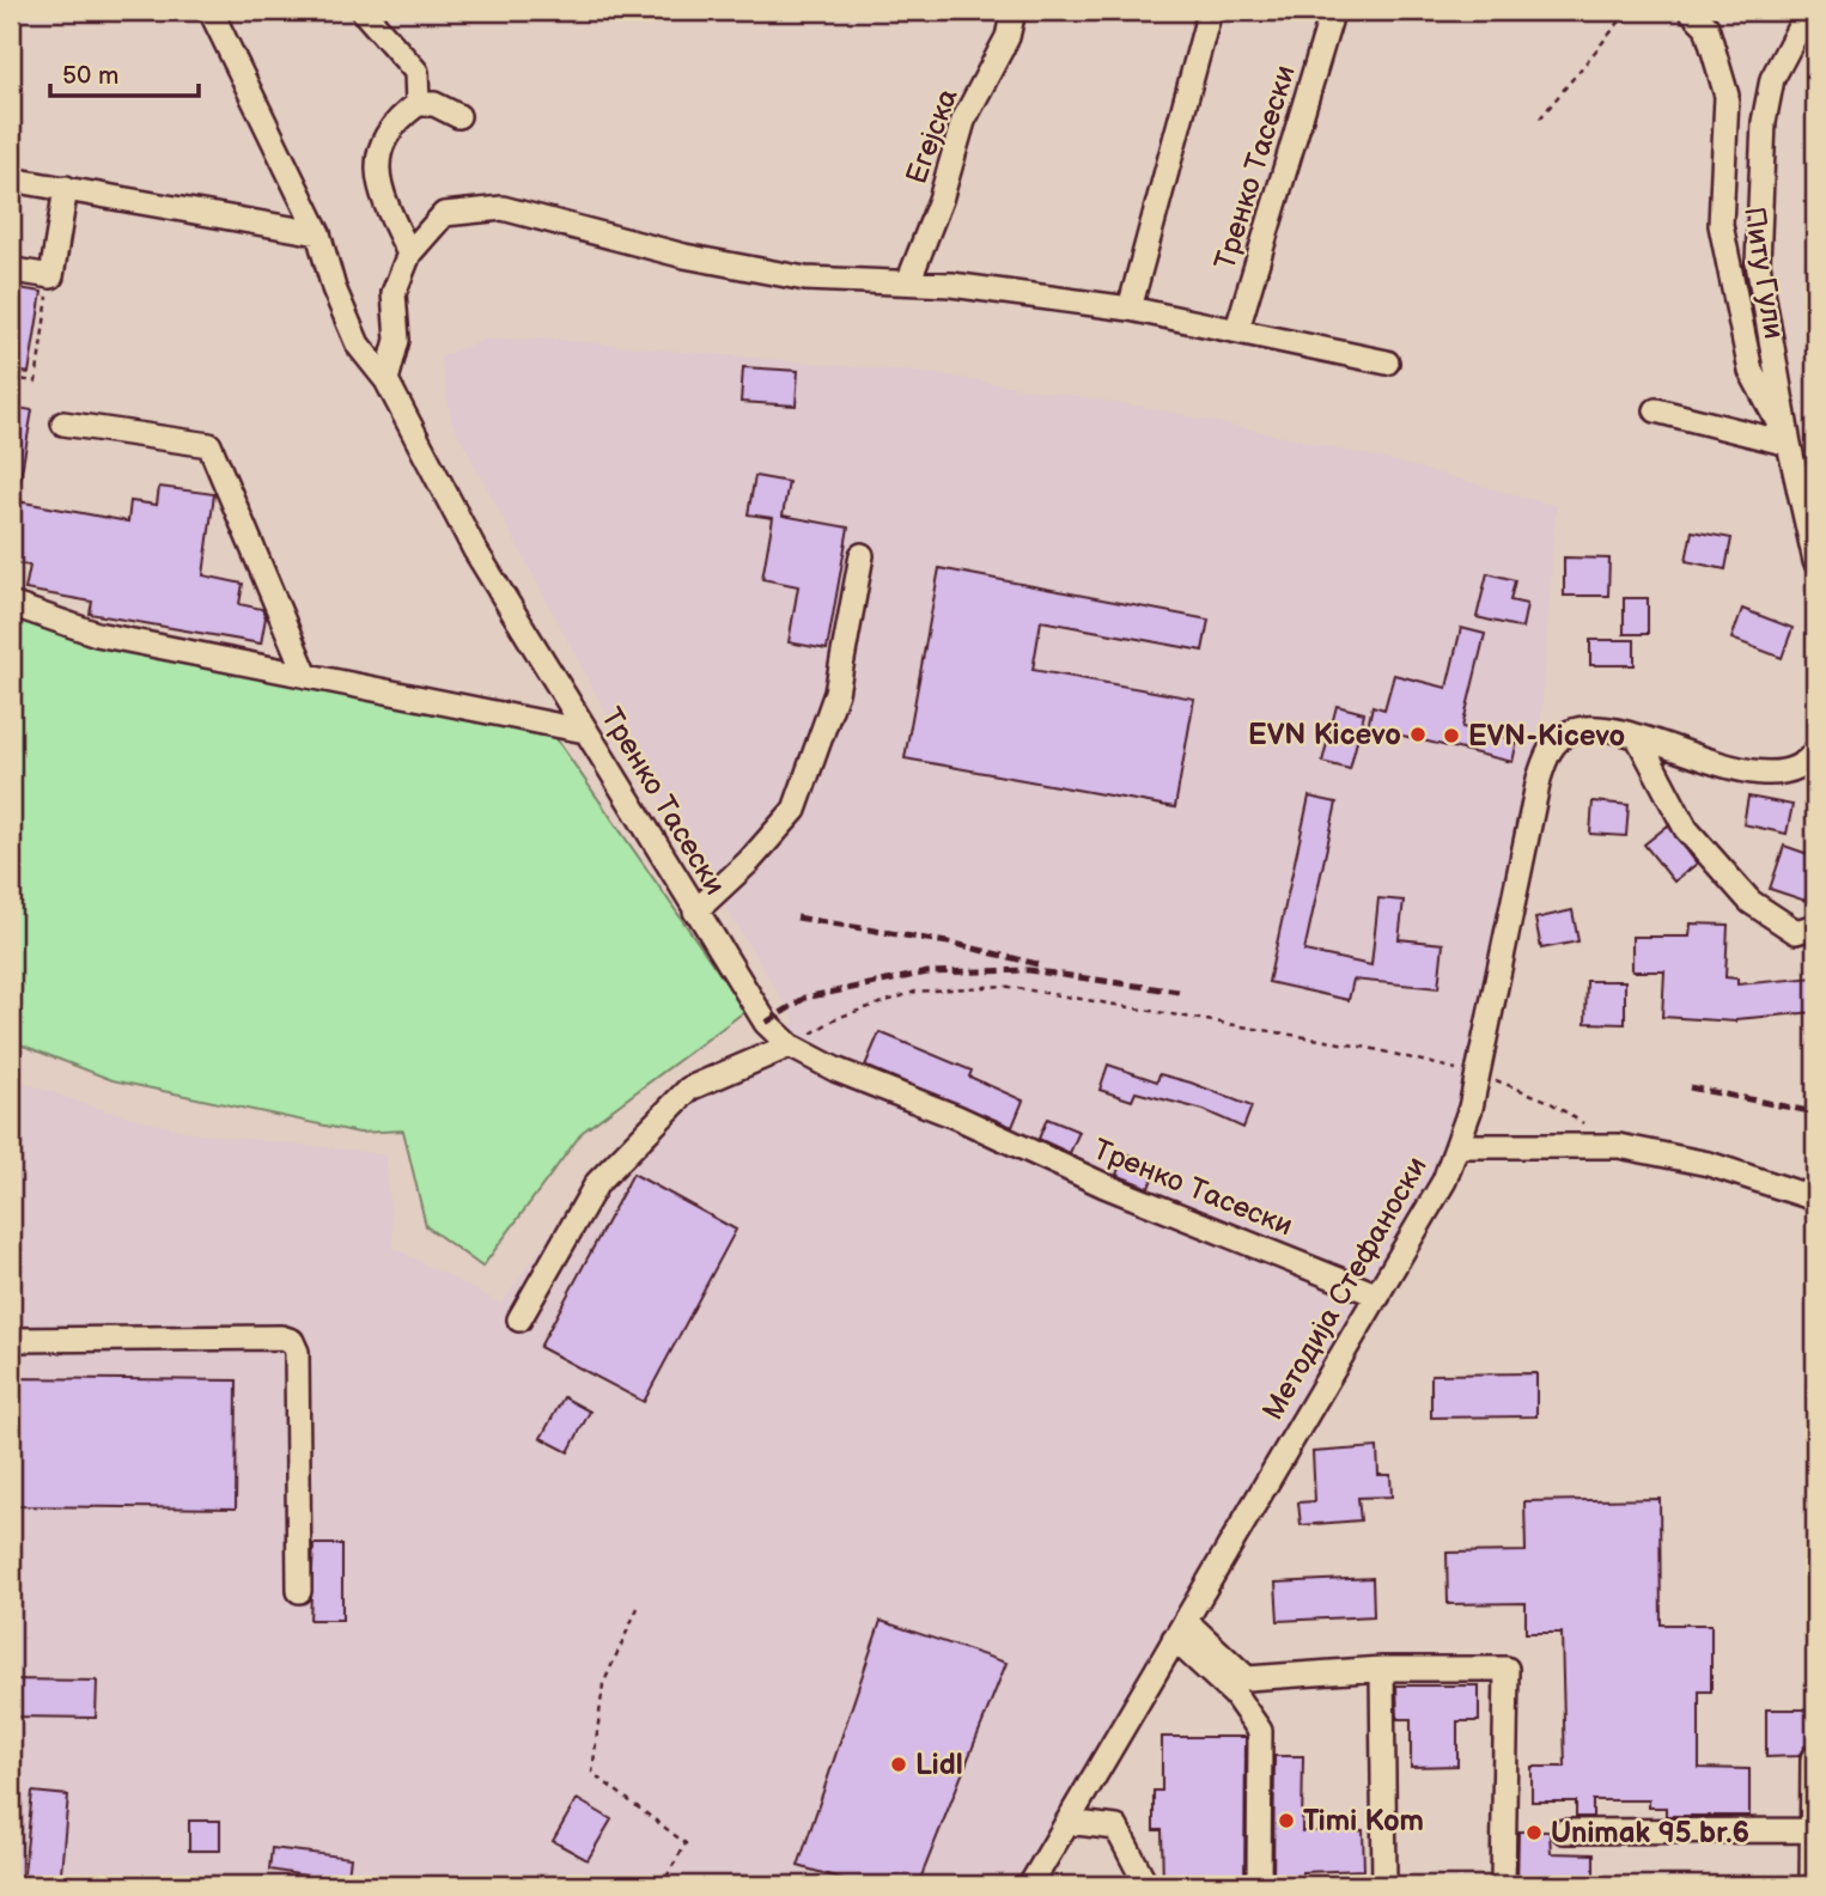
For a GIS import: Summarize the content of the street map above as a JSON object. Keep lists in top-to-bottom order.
{
  "streets": {
    "street": [
      "Егејска",
      "Тренко Тасески",
      "Питу Гули",
      "Методија Стефаноски"
    ]
  },
  "crossings": [
    ["Тренко Тасески", "Методија Стефаноски"]
  ],
  "places": [
    "EVN Kicevo",
    "EVN-Kicevo",
    "Lidl",
    "Timi Kom",
    "Unimak 95 br.6"
  ],
  "scale_bar": "50 m"
}
